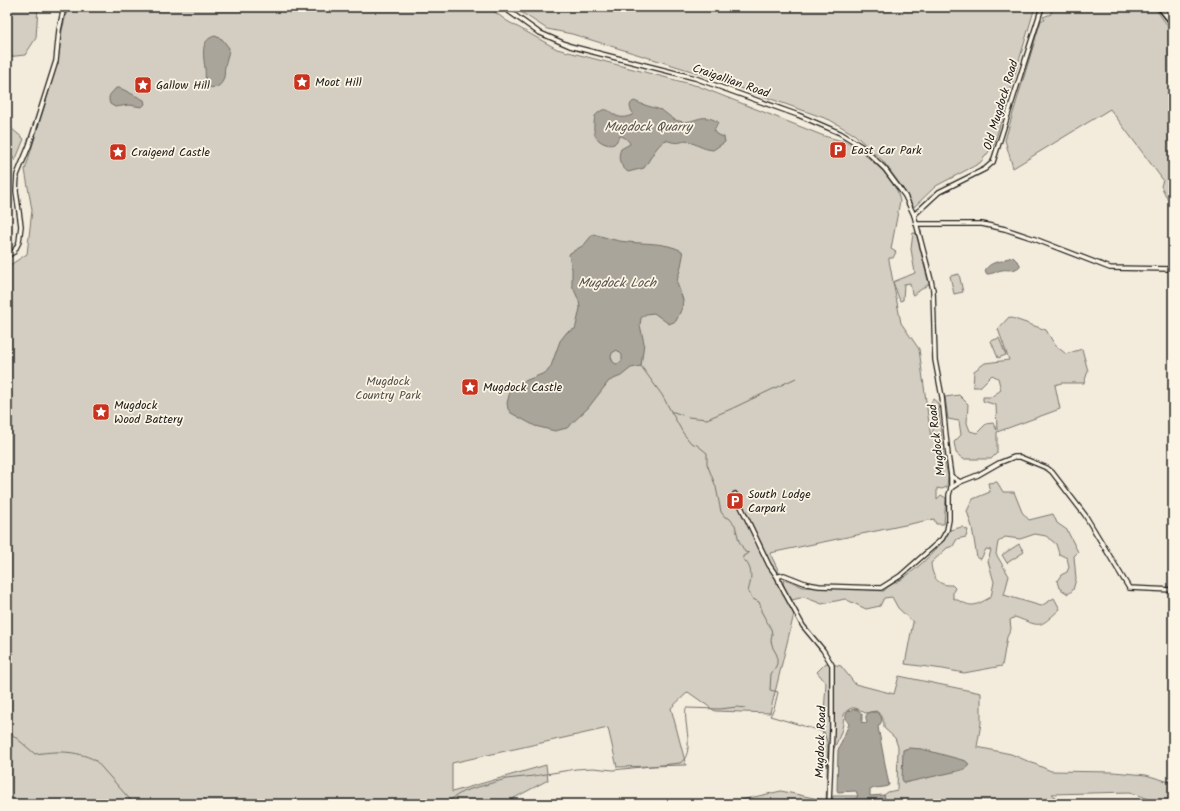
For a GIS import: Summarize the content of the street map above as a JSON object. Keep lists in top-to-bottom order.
{
  "streets": {
    "street": ["Craigallian Road", "Old Mugdock Road", "Mugdock Road"]
  },
  "crossings": [
    ["Craigallian Road", "Old Mugdock Road"],
    ["Craigallian Road", "Mugdock Road"]
  ],
  "water": ["Mugdock Quarry", "Mugdock Loch"],
  "parks": ["Mugdock Country Park"],
  "places": {
    "place": [
      "Moot Hill",
      "Gallow Hill",
      "Craigend Castle",
      "Mugdock Castle",
      "Mugdock Wood Battery"
    ],
    "parking": ["East Car Park", "South Lodge Carpark"]
  }
}
